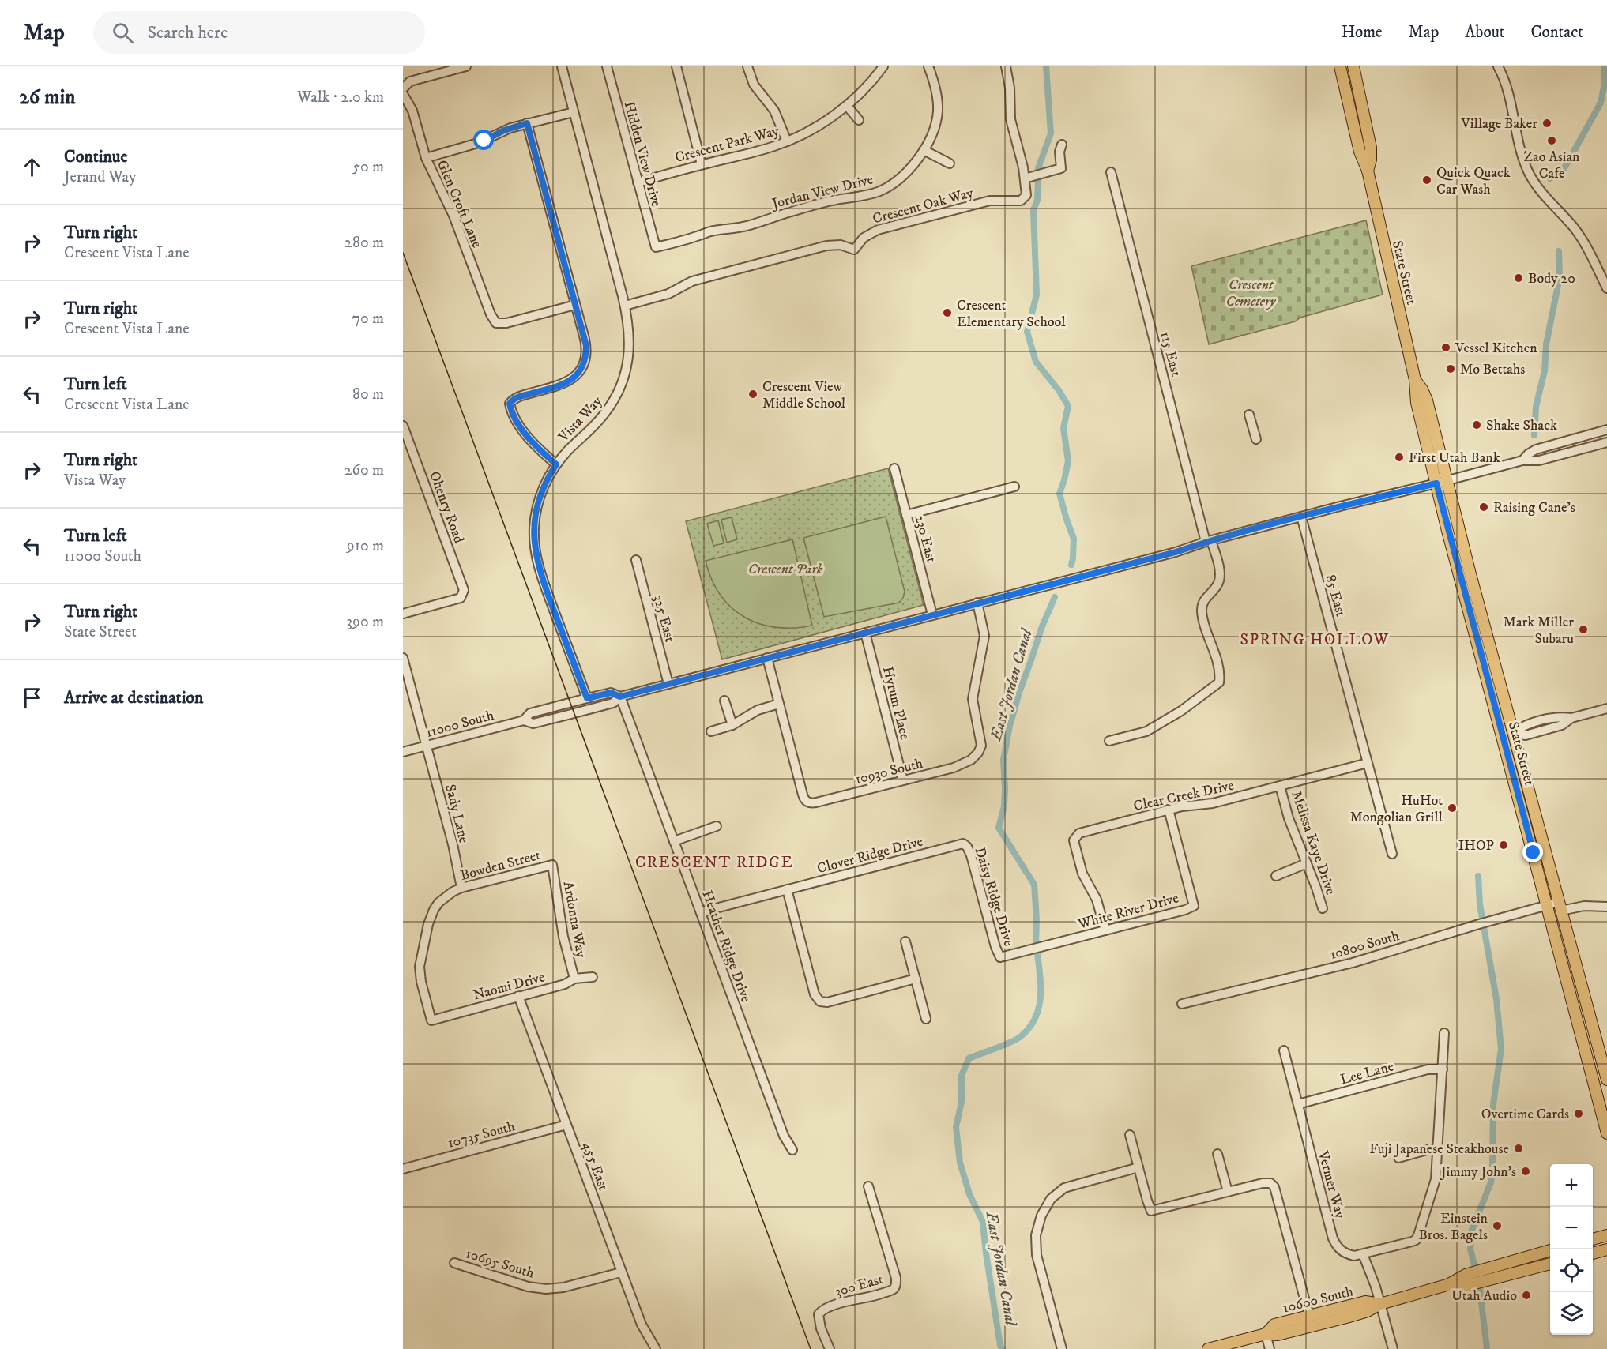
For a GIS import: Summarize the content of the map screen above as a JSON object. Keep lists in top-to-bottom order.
{
  "streets": {
    "main road": ["State Street", "10600 South"],
    "street": [
      "Crescent Park Way",
      "Hidden View Drive",
      "Jordan View Drive",
      "Glen Croft Lane",
      "Crescent Oak Way",
      "115 East",
      "Vista Way",
      "Ohenry Road",
      "230 East",
      "85 East",
      "325 East",
      "Hyrum Place",
      "11000 South",
      "10930 South",
      "Clear Creek Drive",
      "Sady Lane",
      "Melissa Kaye Drive",
      "Clover Ridge Drive",
      "Bowden Street",
      "Daisy Ridge Drive",
      "White River Drive",
      "Ardonna Way",
      "10800 South",
      "Heather Ridge Drive",
      "Naomi Drive",
      "Lee Lane",
      "10735 South",
      "455 East",
      "Vermer Way",
      "10695 South",
      "300 East"
    ]
  },
  "crossings": [
    ["Crescent Park Way", "Hidden View Drive"],
    ["Hidden View Drive", "Jordan View Drive"],
    ["Crescent Oak Way", "Vista Way"],
    ["State Street", "11000 South"],
    ["State Street", "10800 South"],
    ["115 East", "11000 South"],
    ["Vista Way", "11000 South"],
    ["230 East", "11000 South"],
    ["85 East", "11000 South"],
    ["85 East", "Clear Creek Drive"],
    ["325 East", "11000 South"],
    ["Hyrum Place", "11000 South"],
    ["Hyrum Place", "10930 South"],
    ["11000 South", "10930 South"],
    ["11000 South", "Sady Lane"],
    ["11000 South", "Heather Ridge Drive"],
    ["Clear Creek Drive", "Melissa Kaye Drive"],
    ["Clear Creek Drive", "White River Drive"],
    ["Sady Lane", "Bowden Street"],
    ["Clover Ridge Drive", "Daisy Ridge Drive"],
    ["Clover Ridge Drive", "Heather Ridge Drive"],
    ["Bowden Street", "Ardonna Way"],
    ["Bowden Street", "Naomi Drive"],
    ["Daisy Ridge Drive", "White River Drive"],
    ["Ardonna Way", "Naomi Drive"],
    ["Naomi Drive", "455 East"],
    ["Lee Lane", "Vermer Way"],
    ["10735 South", "455 East"],
    ["455 East", "10695 South"]
  ],
  "districts": ["SPRING HOLLOW", "CRESCENT RIDGE"],
  "water": ["East Jordan Canal"],
  "parks": ["Crescent Cemetery", "Crescent Park"],
  "places": [
    "Village Baker",
    "Zao Asian Cafe",
    "Quick Quack Car Wash",
    "Body 20",
    "Crescent Elementary School",
    "Vessel Kitchen",
    "Mo Bettahs",
    "Crescent View Middle School",
    "Shake Shack",
    "First Utah Bank",
    "Raising Cane's",
    "Mark Miller Subaru",
    "HuHot Mongolian Grill",
    "IHOP",
    "Overtime Cards",
    "Fuji Japanese Steakhouse",
    "Jimmy John's",
    "Einstein Bros. Bagels",
    "Utah Audio"
  ],
  "page": {
    "header": "Map",
    "search": "Search here",
    "nav": [
      "Home",
      "Map",
      "About",
      "Contact"
    ],
    "heading": ["26 min", "Walk · 2.0 km"],
    "list": [
      ["Continue", "Jerand Way", "50 m"],
      ["Turn right", "Crescent Vista Lane", "280 m"],
      ["Turn right", "Crescent Vista Lane", "70 m"],
      ["Turn left", "Crescent Vista Lane", "80 m"],
      ["Turn right", "Vista Way", "260 m"],
      ["Turn left", "11000 South", "910 m"],
      ["Turn right", "State Street", "390 m"],
      "Arrive at destination"
    ],
    "map_buttons": ["+", "−"]
  }
}
